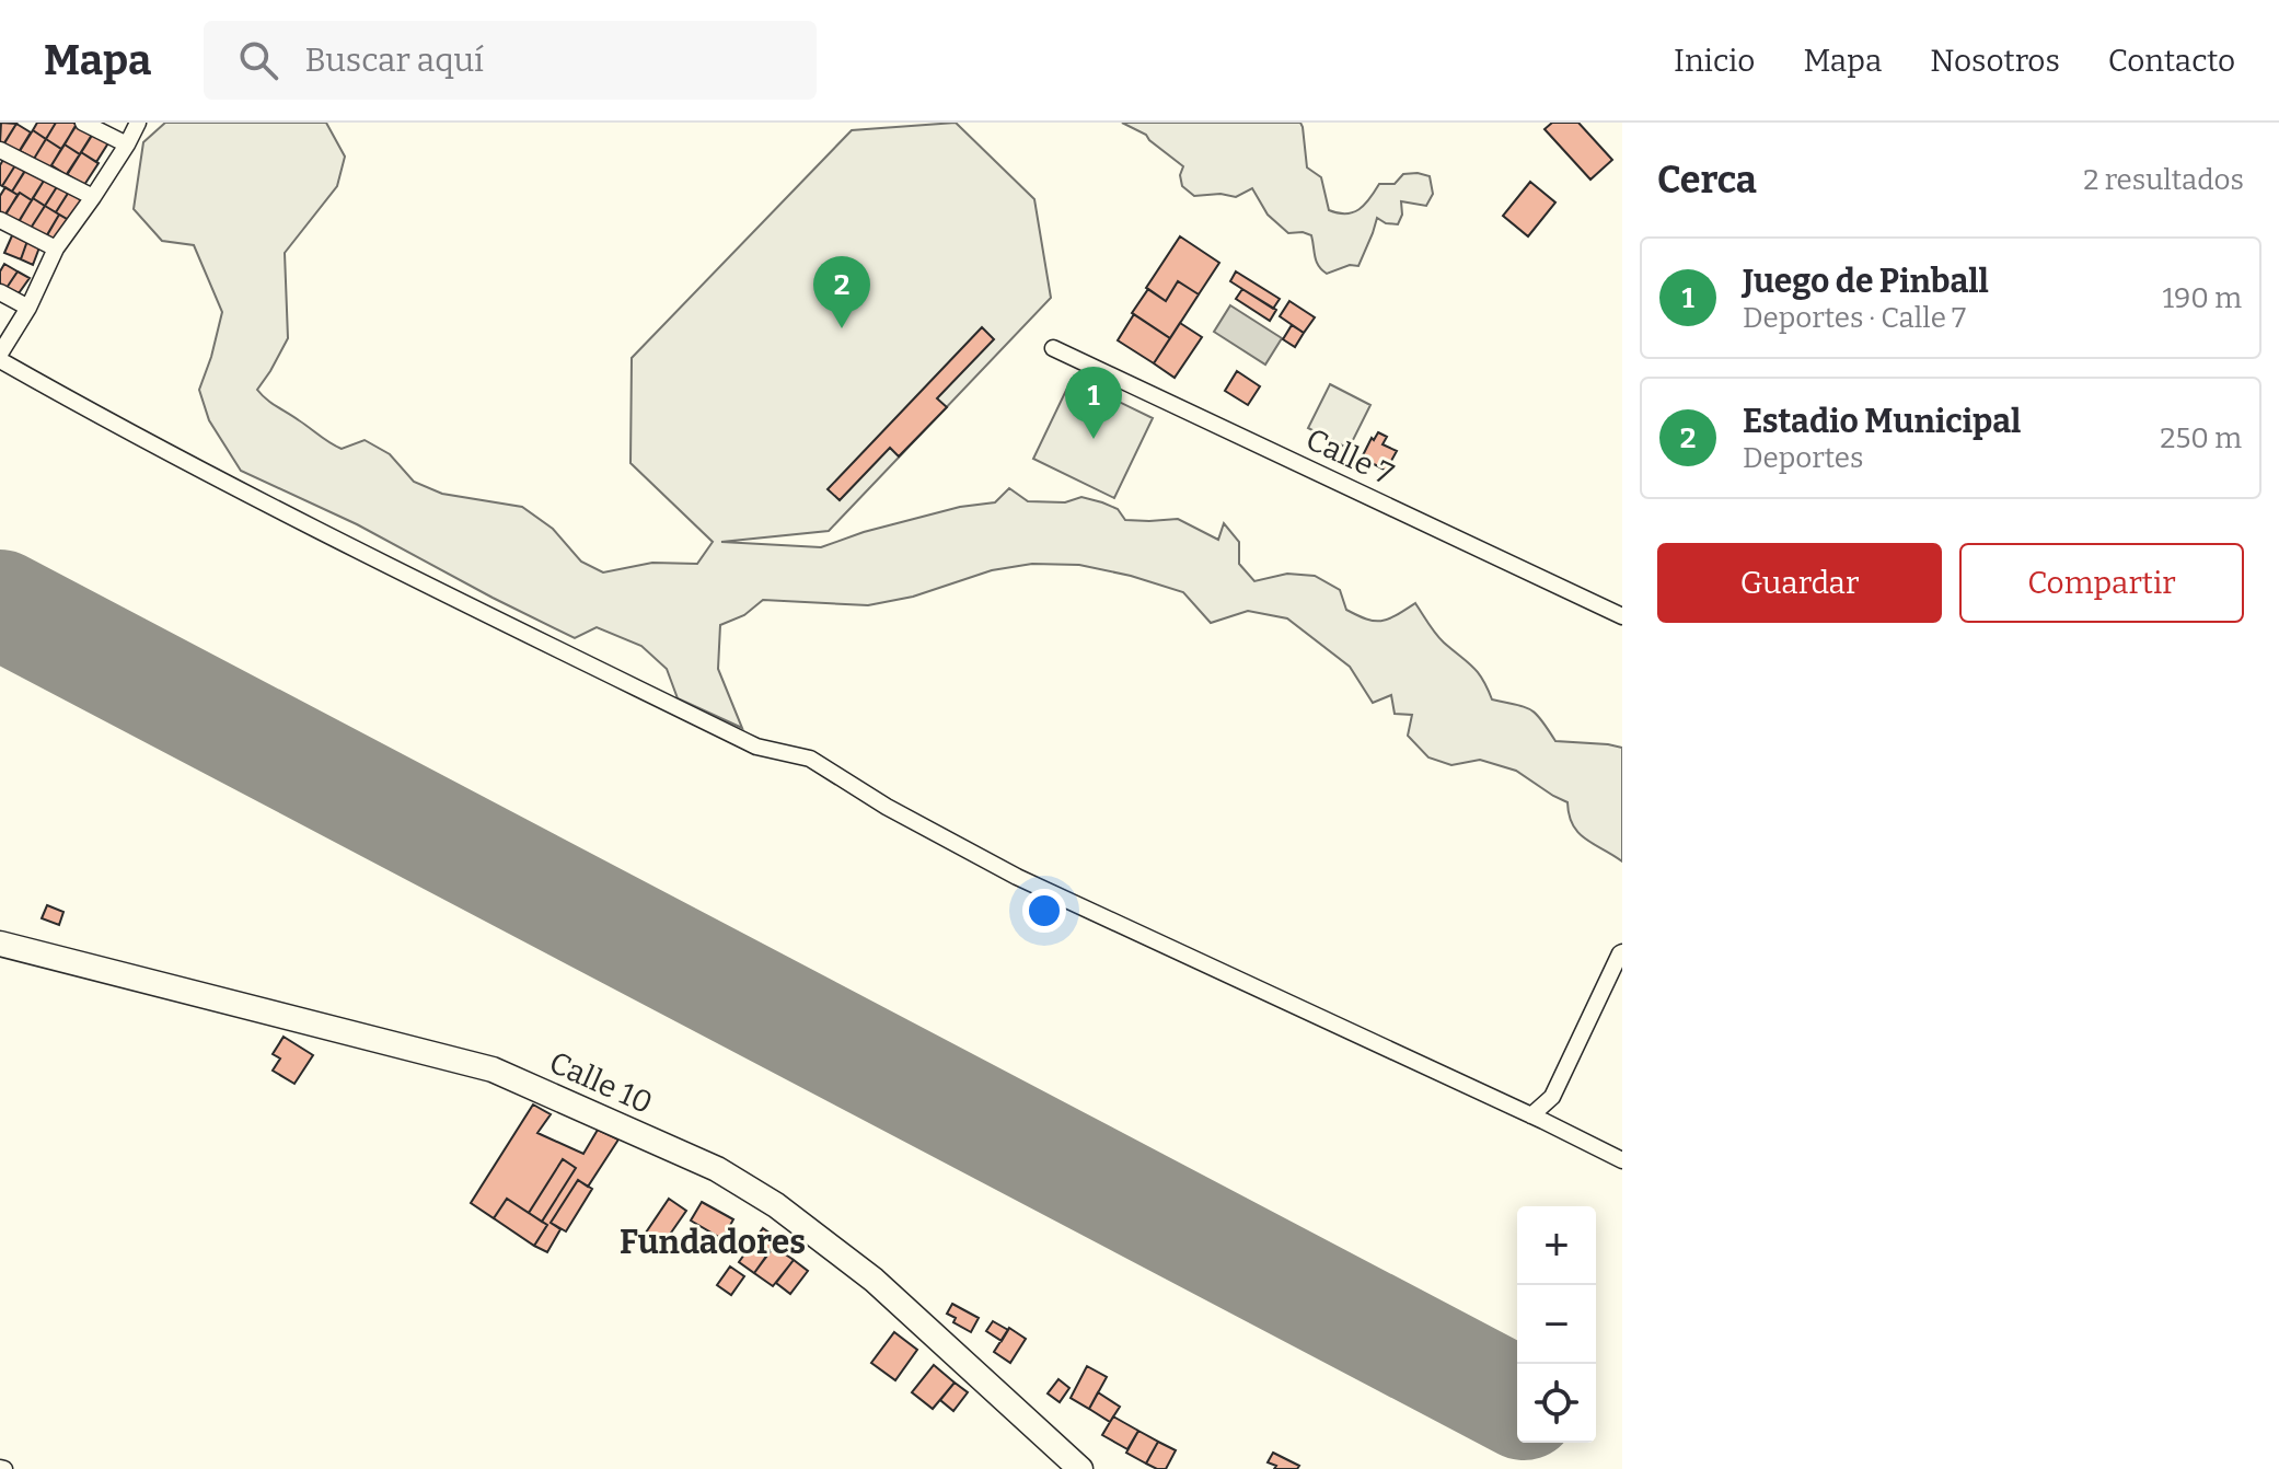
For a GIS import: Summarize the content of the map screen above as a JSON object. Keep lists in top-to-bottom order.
{
  "streets": {
    "main road": ["Calle 10"],
    "street": ["Calle 7"]
  },
  "districts": ["Fundadores"],
  "page": {
    "header": "Mapa",
    "search": "Buscar aquí",
    "nav": [
      "Inicio",
      "Mapa",
      "Nosotros",
      "Contacto"
    ],
    "heading": ["Cerca", "2 resultados"],
    "list": [
      {
        "mark": "1",
        "name": "Juego de Pinball",
        "note": "Deportes · Calle 7",
        "value": "190 m"
      },
      {
        "mark": "2",
        "name": "Estadio Municipal",
        "note": "Deportes",
        "value": "250 m"
      }
    ],
    "pins": ["2", "1"],
    "buttons": ["Guardar", "Compartir"],
    "map_buttons": ["+", "−"]
  }
}
